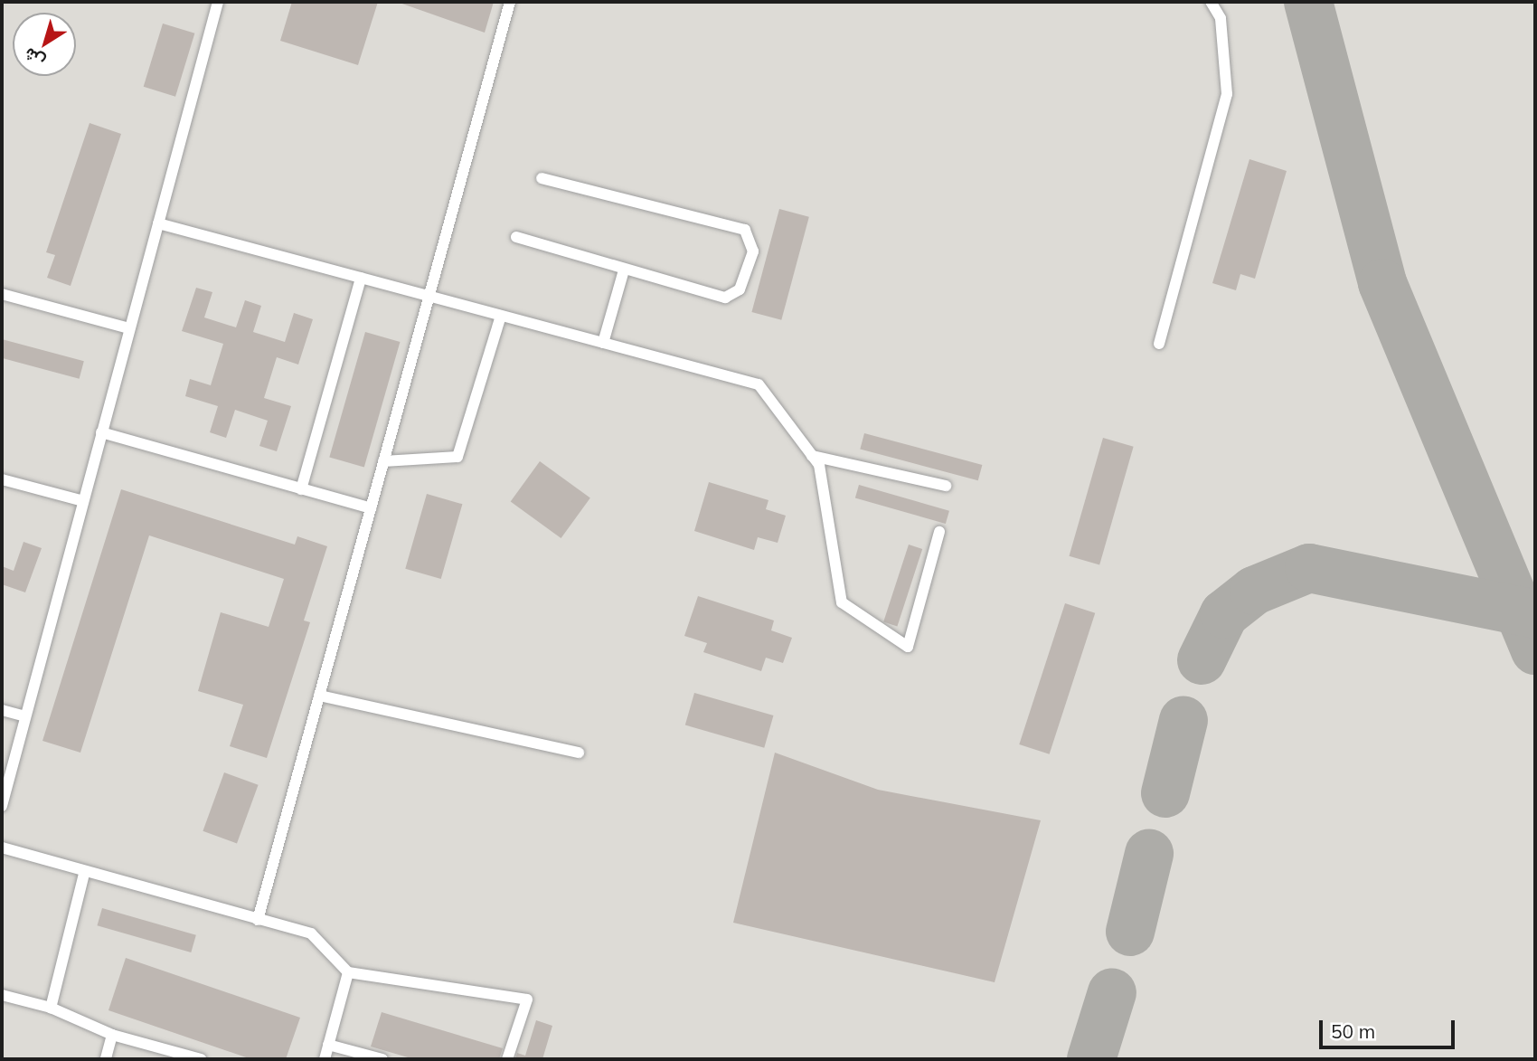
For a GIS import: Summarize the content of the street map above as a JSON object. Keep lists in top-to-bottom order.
{
  "scale_bar": "50 m",
  "north": "bottom left"
}
